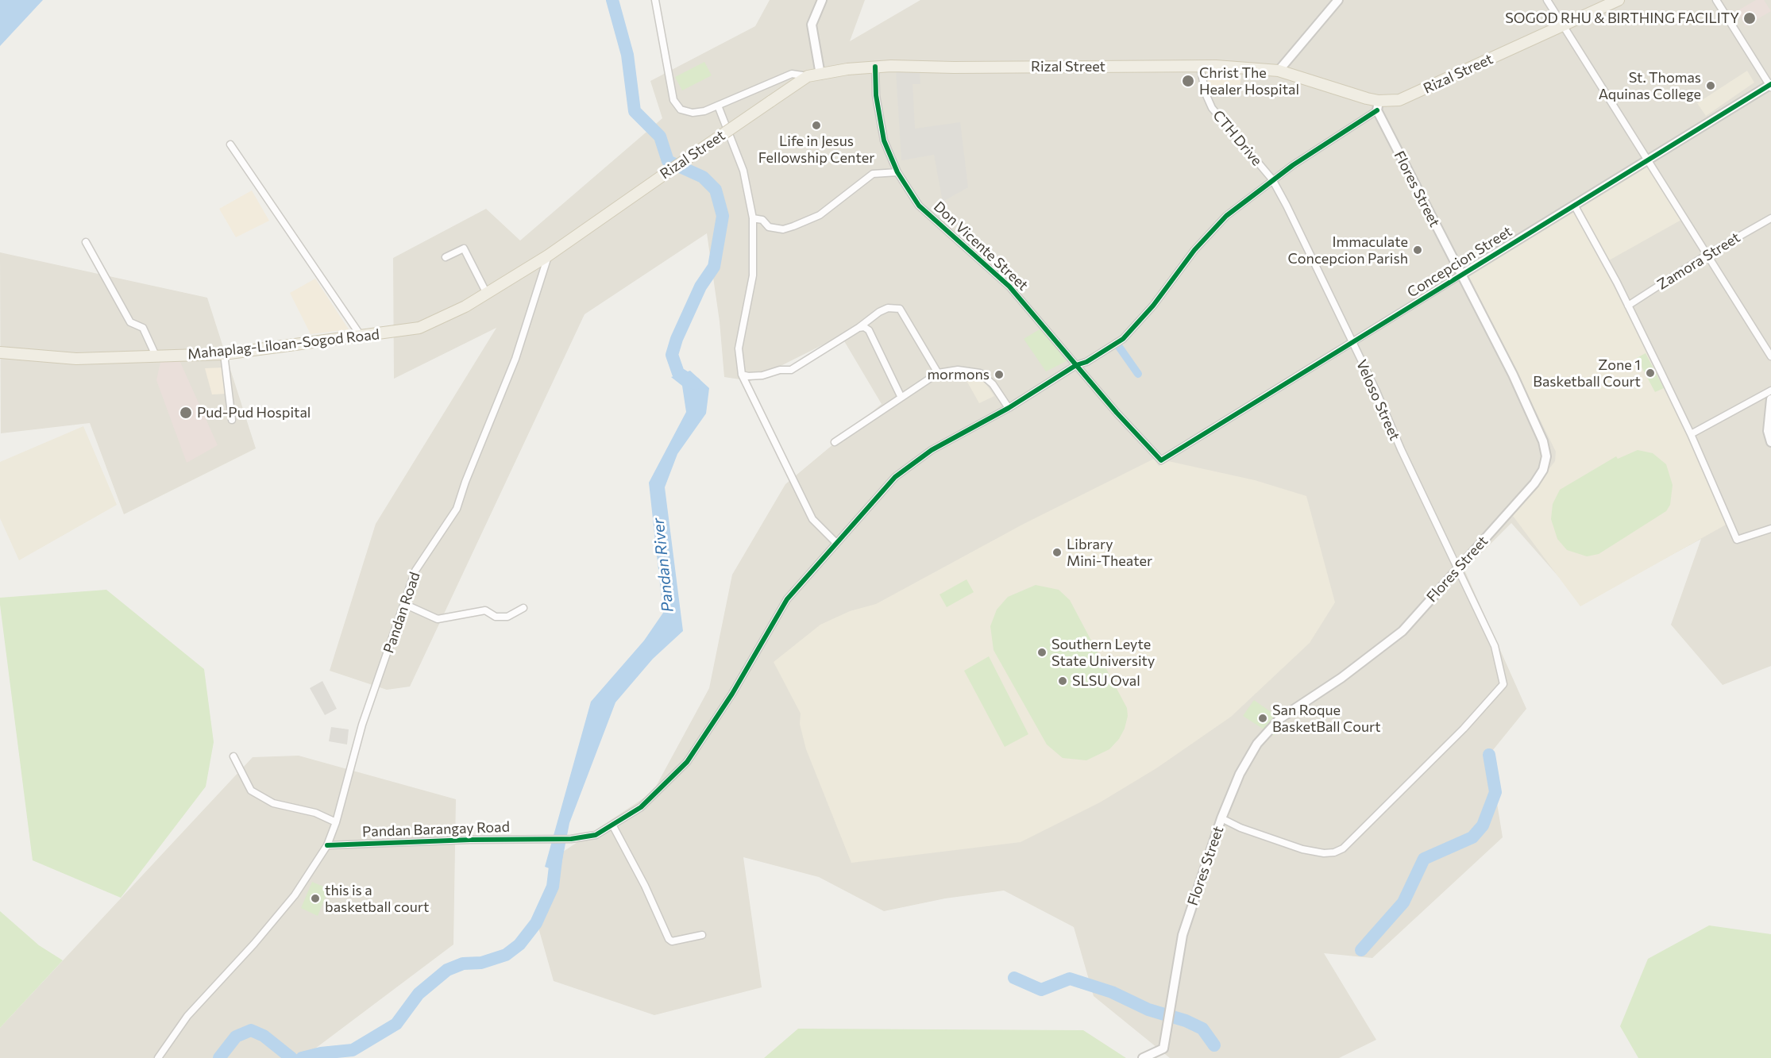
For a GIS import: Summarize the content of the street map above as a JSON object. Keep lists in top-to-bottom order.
{
  "streets": {
    "main road": ["Rizal Street", "Mahaplag-Liloan-Sogod Road"],
    "street": [
      "CTH Drive",
      "Flores Street",
      "Don Vicente Street",
      "Zamora Street",
      "Concepcion Street",
      "Veloso Street",
      "Pandan Road",
      "Pandan Barangay Road"
    ]
  },
  "crossings": [
    ["Rizal Street", "CTH Drive"],
    ["Rizal Street", "Flores Street"],
    ["Rizal Street", "Don Vicente Street"],
    ["Rizal Street", "Mahaplag-Liloan-Sogod Road"],
    ["Rizal Street", "Pandan Road"],
    ["Rizal Street", "Pandan Barangay Road"],
    ["CTH Drive", "Veloso Street"],
    ["CTH Drive", "Pandan Barangay Road"],
    ["Flores Street", "Concepcion Street"],
    ["Flores Street", "Veloso Street"],
    ["Flores Street", "Pandan Barangay Road"],
    ["Don Vicente Street", "Concepcion Street"],
    ["Don Vicente Street", "Pandan Barangay Road"],
    ["Concepcion Street", "Veloso Street"],
    ["Mahaplag-Liloan-Sogod Road", "Pandan Road"],
    ["Veloso Street", "Pandan Barangay Road"],
    ["Pandan Road", "Pandan Barangay Road"]
  ],
  "water": ["Pandan River"],
  "places": [
    "SOGOD RHU & BIRTHING FACILITY",
    "Christ The Healer Hospital",
    "St. Thomas Aquinas College",
    "Life in Jesus Fellowship Center",
    "Immaculate Concepcion Parish",
    "Zone 1 Basketball Court",
    "mormons",
    "Pud-Pud Hospital",
    "Library Mini-Theater",
    "Southern Leyte State University",
    "SLSU Oval",
    "San Roque BasketBall Court",
    "this is a basketball court"
  ]
}
